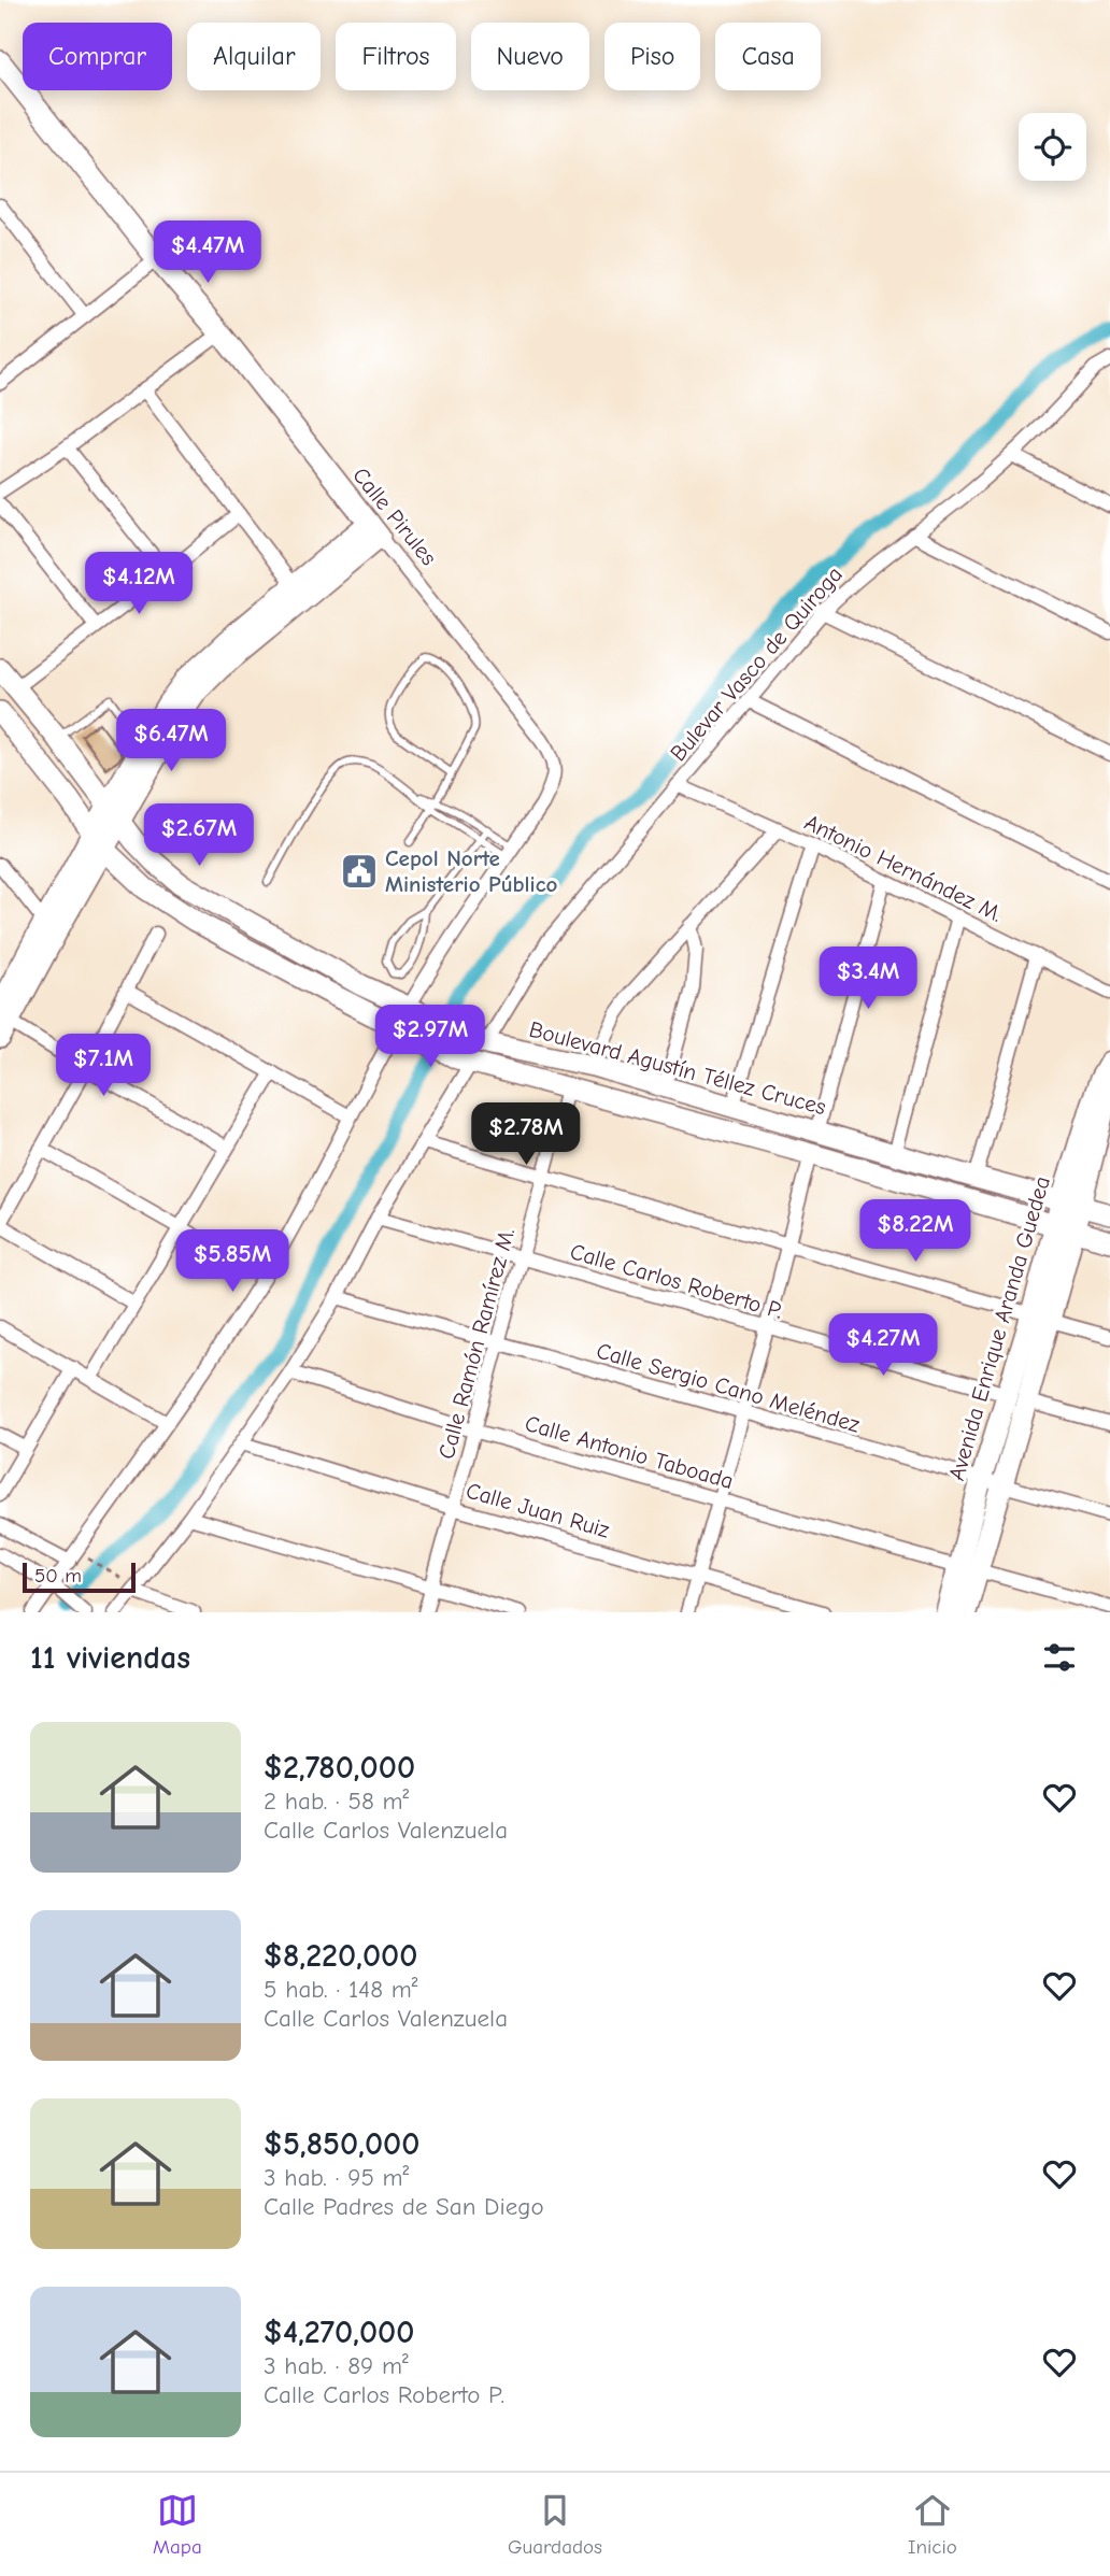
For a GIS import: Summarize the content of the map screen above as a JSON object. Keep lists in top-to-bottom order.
{
  "streets": {
    "street": [
      "Calle Pirules",
      "Bulevar Vasco de Quiroga",
      "Antonio Hernández M.",
      "Boulevard Agustín Téllez Cruces",
      "Calle Carlos Roberto P.",
      "Avenida Enrique Aranda Guedea",
      "Calle Ramón Ramírez M.",
      "Calle Sergio Cano Meléndez",
      "Calle Antonio Taboada",
      "Calle Juan Ruiz"
    ]
  },
  "crossings": [
    ["Calle Pirules", "Boulevard Agustín Téllez Cruces"],
    ["Bulevar Vasco de Quiroga", "Antonio Hernández M."],
    ["Bulevar Vasco de Quiroga", "Boulevard Agustín Téllez Cruces"],
    ["Boulevard Agustín Téllez Cruces", "Avenida Enrique Aranda Guedea"],
    ["Boulevard Agustín Téllez Cruces", "Calle Ramón Ramírez M."],
    ["Calle Carlos Roberto P.", "Avenida Enrique Aranda Guedea"],
    ["Calle Carlos Roberto P.", "Calle Ramón Ramírez M."],
    ["Avenida Enrique Aranda Guedea", "Calle Sergio Cano Meléndez"],
    ["Avenida Enrique Aranda Guedea", "Calle Antonio Taboada"],
    ["Calle Ramón Ramírez M.", "Calle Sergio Cano Meléndez"],
    ["Calle Ramón Ramírez M.", "Calle Antonio Taboada"],
    ["Calle Ramón Ramírez M.", "Calle Juan Ruiz"]
  ],
  "places": {
    "public building": ["Cepol Norte Ministerio Público"]
  },
  "scale_bar": "50 m",
  "page": {
    "chip": [
      "Comprar",
      "Alquilar",
      "Filtros",
      "Nuevo",
      "Piso",
      "Casa"
    ],
    "price": [
      "$4.47M",
      "$4.12M",
      "$6.47M",
      "$2.67M",
      "$3.4M",
      "$2.97M",
      "$7.1M",
      "$2.78M",
      "$8.22M",
      "$5.85M",
      "$4.27M"
    ],
    "scale": "50 m",
    "heading": "11 viviendas",
    "list": [
      {
        "name": "$2,780,000",
        "note": "2 hab. · 58 m² · Calle Carlos Valenzuela"
      },
      {
        "name": "$8,220,000",
        "note": "5 hab. · 148 m² · Calle Carlos Valenzuela"
      },
      {
        "name": "$5,850,000",
        "note": "3 hab. · 95 m² · Calle Padres de San Diego"
      },
      {
        "name": "$4,270,000",
        "note": "3 hab. · 89 m² · Calle Carlos Roberto P."
      }
    ],
    "tabs": ["Mapa", "Guardados", "Inicio"]
  }
}
